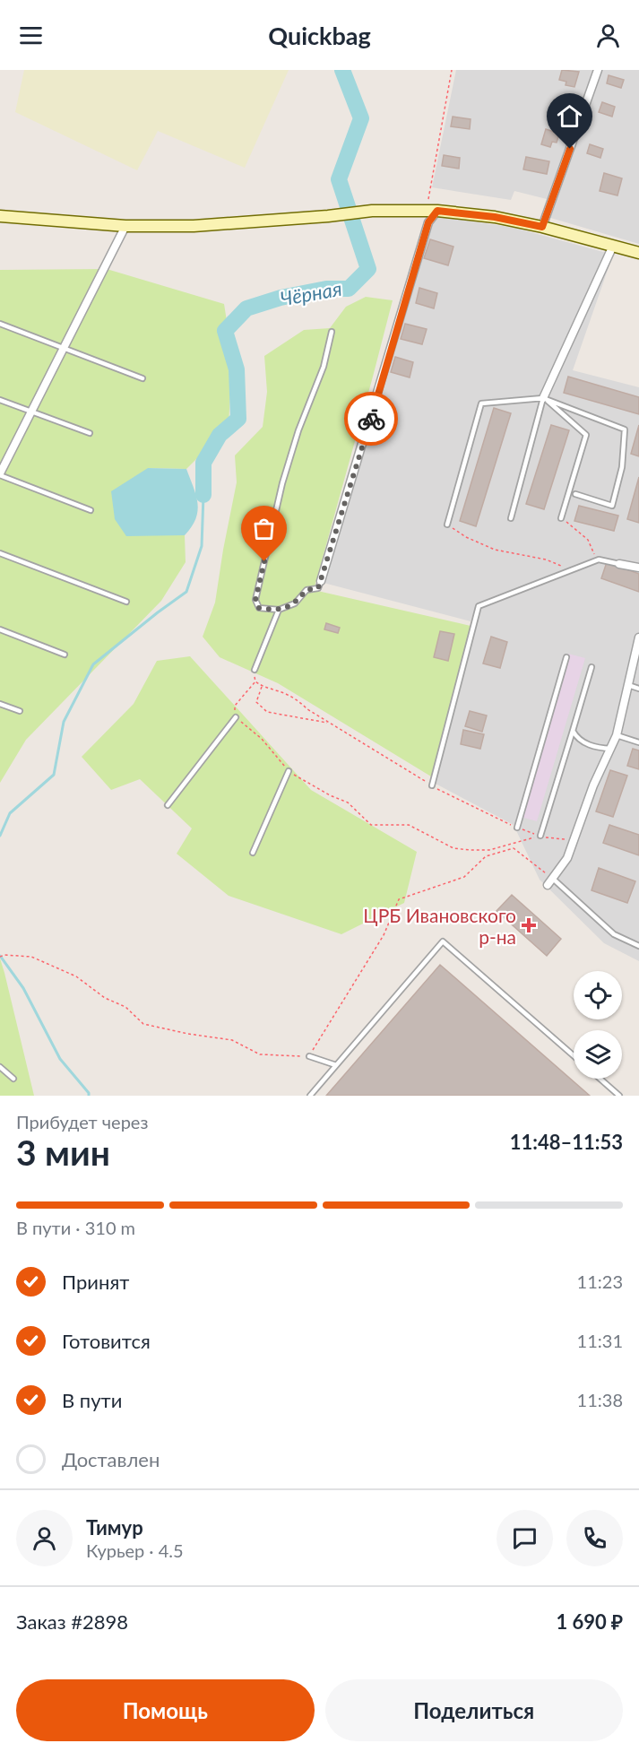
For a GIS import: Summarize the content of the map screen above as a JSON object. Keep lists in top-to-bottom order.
{
  "water": ["Чёрная"],
  "places": {
    "health": ["ЦРБ Ивановского р-на"]
  },
  "page": {
    "header": "Quickbag",
    "heading": ["3 мин", "Прибудет через", "11:48–11:53"],
    "panel": [
      "Тимур",
      "Курьер · 4.5",
      "Заказ #2898",
      "1 690 ₽"
    ],
    "bar": "В пути · 310 m",
    "list": [
      ["Принят", "11:23"],
      ["Готовится", "11:31"],
      ["В пути", "11:38"],
      "Доставлен"
    ],
    "buttons": ["Помощь", "Поделиться"]
  }
}
